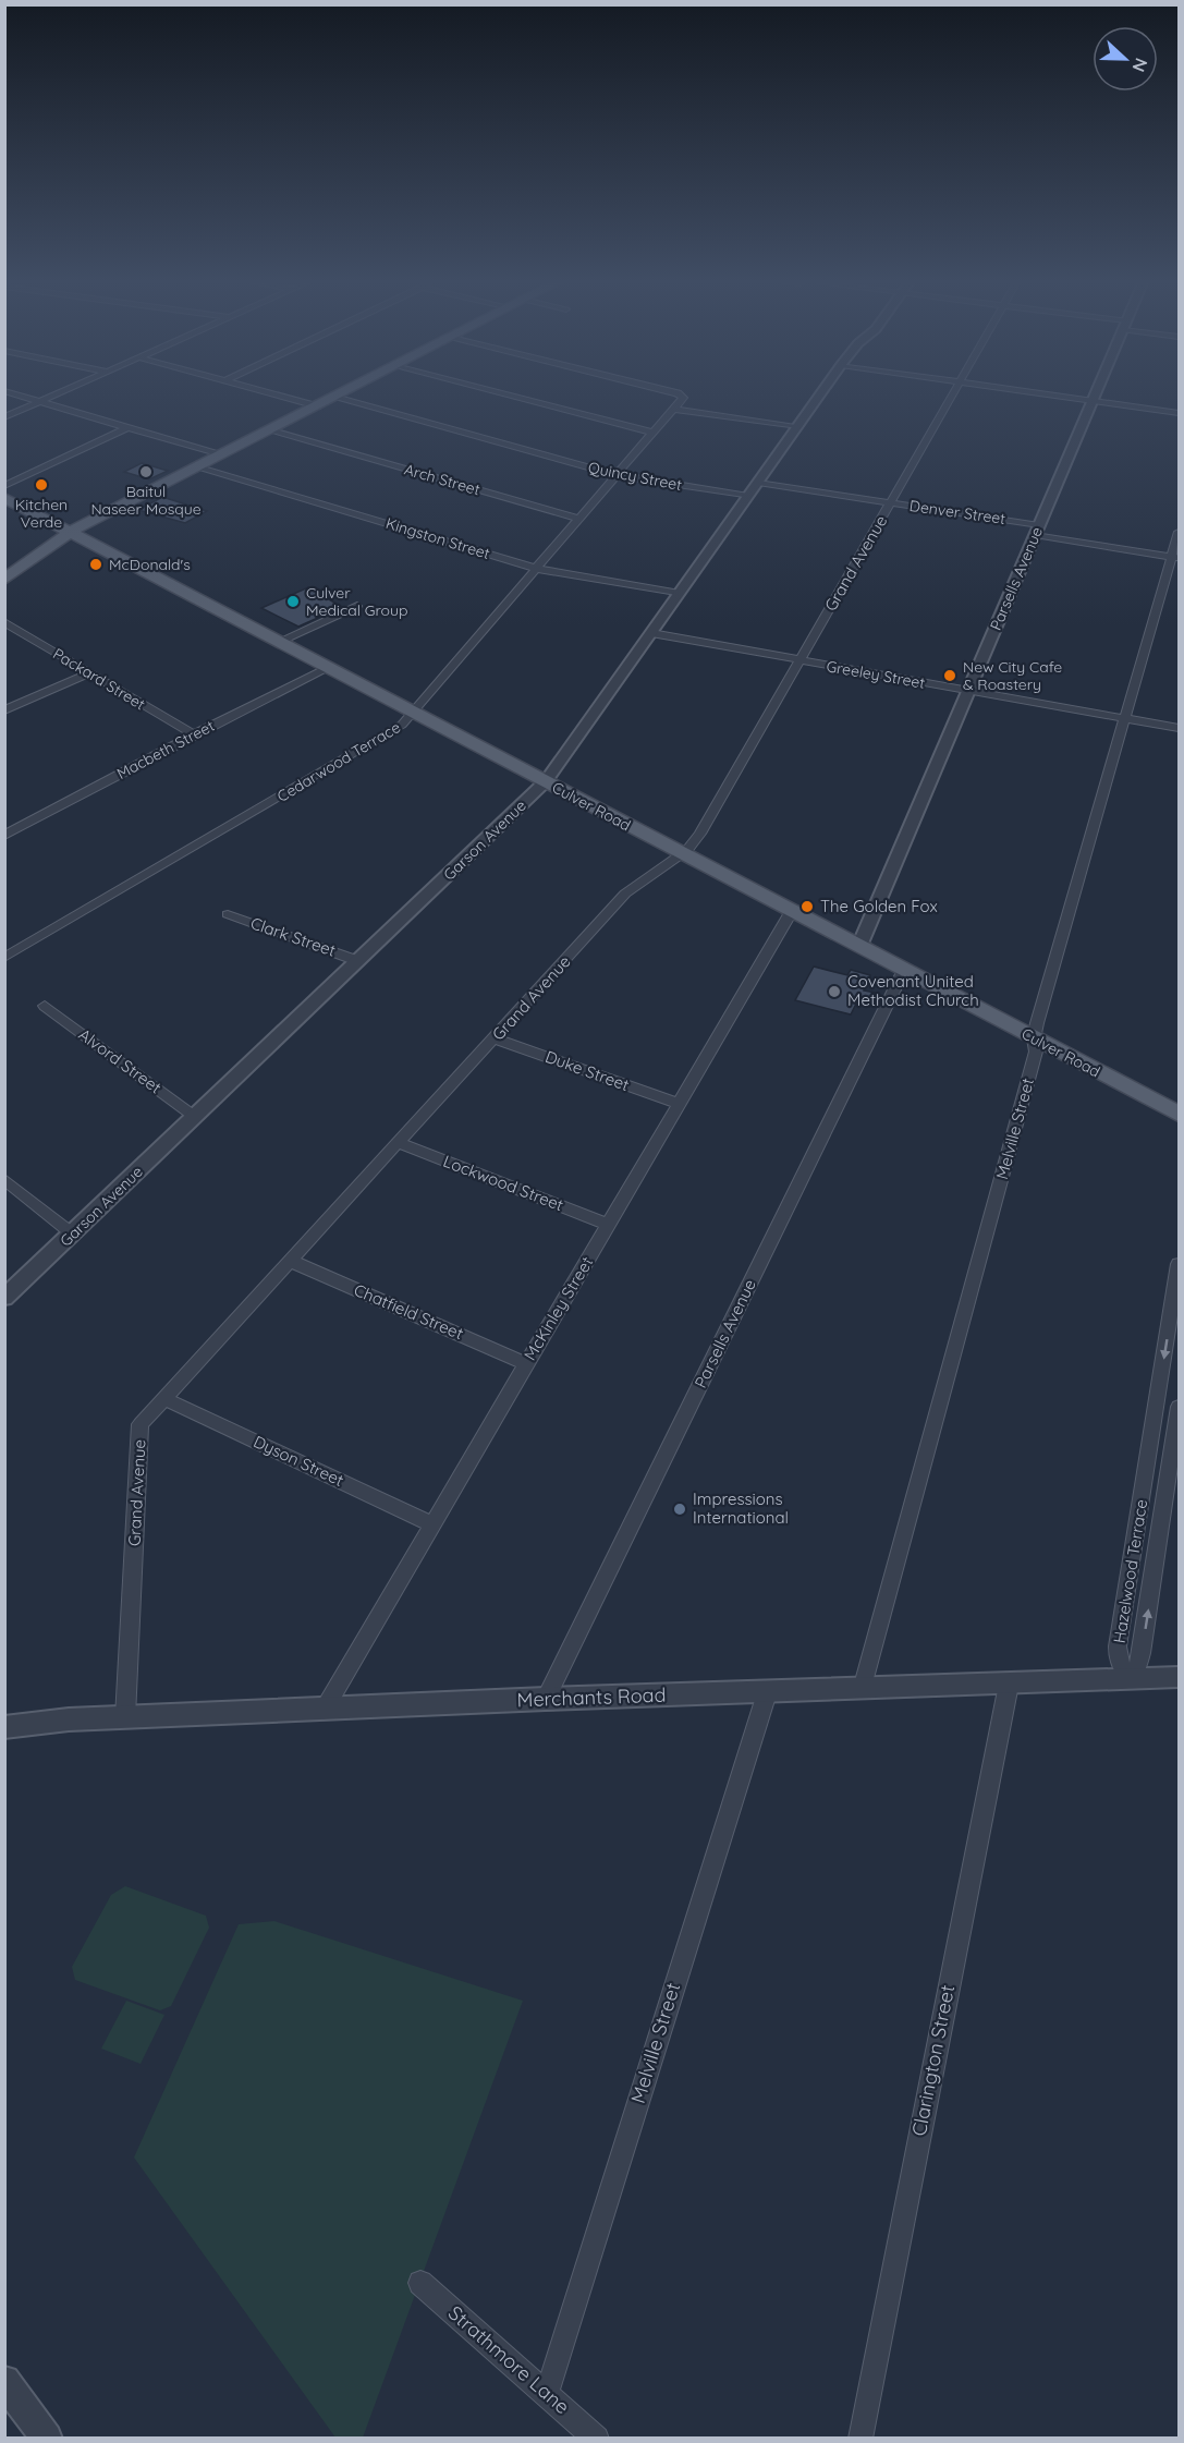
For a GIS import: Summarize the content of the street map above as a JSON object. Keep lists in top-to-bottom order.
{
  "streets": {
    "main road": ["Culver Road"],
    "street": [
      "Quincy Street",
      "Arch Street",
      "Denver Street",
      "Kingston Street",
      "Grand Avenue",
      "Parsells Avenue",
      "Greeley Street",
      "Packard Street",
      "Macbeth Street",
      "Cedarwood Terrace",
      "Garson Avenue",
      "Clark Street",
      "Alvord Street",
      "Duke Street",
      "Melville Street",
      "Lockwood Street",
      "McKinley Street",
      "Chatfield Street",
      "Dyson Street",
      "Hazelwood Terrace",
      "Merchants Road",
      "Clarington Street",
      "Strathmore Lane"
    ]
  },
  "crossings": [
    ["Quincy Street", "Cedarwood Terrace"],
    ["Quincy Street", "Garson Avenue"],
    ["Arch Street", "Cedarwood Terrace"],
    ["Denver Street", "Grand Avenue"],
    ["Denver Street", "Parsells Avenue"],
    ["Denver Street", "Garson Avenue"],
    ["Denver Street", "Melville Street"],
    ["Kingston Street", "Cedarwood Terrace"],
    ["Kingston Street", "Garson Avenue"],
    ["Grand Avenue", "Greeley Street"],
    ["Grand Avenue", "Culver Road"],
    ["Grand Avenue", "Duke Street"],
    ["Grand Avenue", "Lockwood Street"],
    ["Grand Avenue", "Chatfield Street"],
    ["Grand Avenue", "Dyson Street"],
    ["Grand Avenue", "Merchants Road"],
    ["Parsells Avenue", "Greeley Street"],
    ["Parsells Avenue", "Culver Road"],
    ["Parsells Avenue", "Merchants Road"],
    ["Greeley Street", "Garson Avenue"],
    ["Greeley Street", "Melville Street"],
    ["Packard Street", "Macbeth Street"],
    ["Macbeth Street", "Culver Road"],
    ["Cedarwood Terrace", "Culver Road"],
    ["Culver Road", "Garson Avenue"],
    ["Culver Road", "Melville Street"],
    ["Culver Road", "McKinley Street"],
    ["Garson Avenue", "Clark Street"],
    ["Garson Avenue", "Alvord Street"],
    ["Duke Street", "McKinley Street"],
    ["Melville Street", "Merchants Road"],
    ["Melville Street", "Strathmore Lane"],
    ["Lockwood Street", "McKinley Street"],
    ["McKinley Street", "Chatfield Street"],
    ["McKinley Street", "Dyson Street"],
    ["McKinley Street", "Merchants Road"],
    ["Hazelwood Terrace", "Merchants Road"],
    ["Merchants Road", "Clarington Street"]
  ],
  "places": [
    "Baitul Naseer Mosque",
    "Kitchen Verde",
    "McDonald's",
    "Culver Medical Group",
    "New City Cafe & Roastery",
    "The Golden Fox",
    "Covenant United Methodist Church",
    "Impressions International"
  ],
  "north": "right"
}
